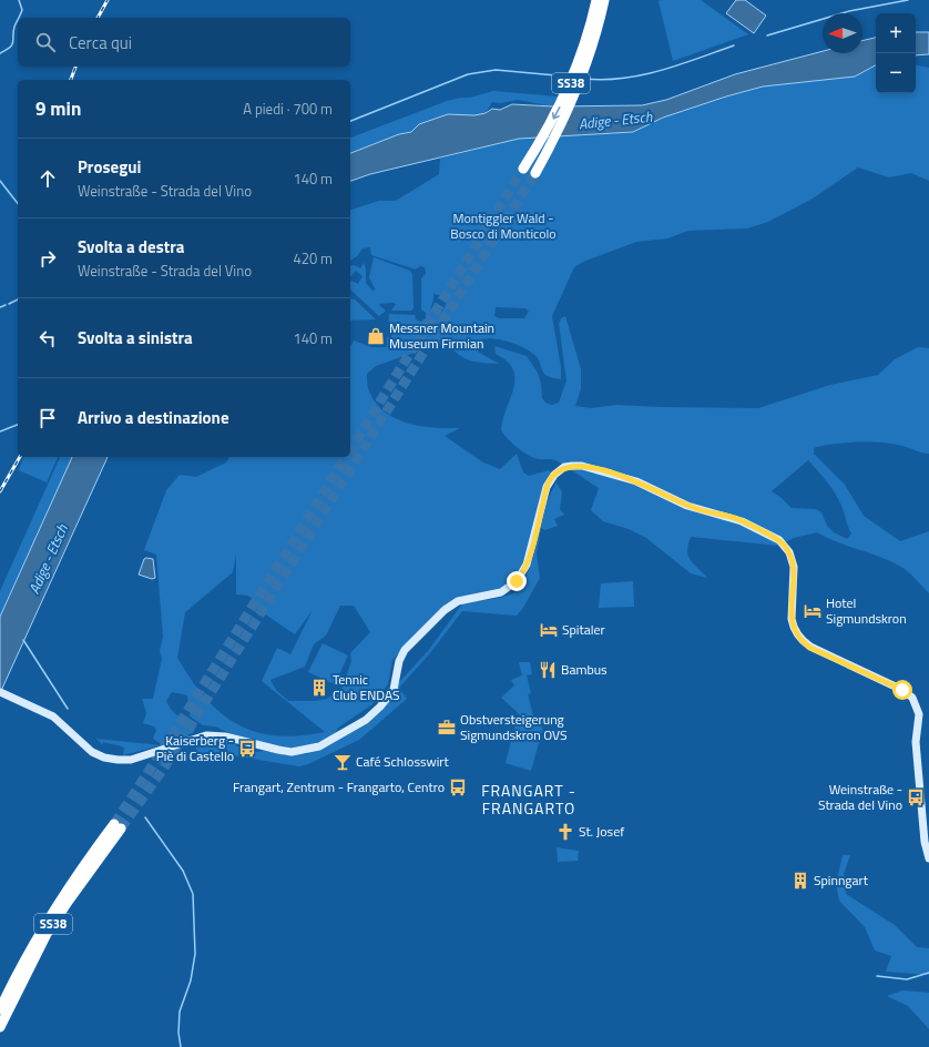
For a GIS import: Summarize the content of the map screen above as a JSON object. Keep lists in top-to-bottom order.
{
  "streets": {
    "highway": ["SS38"]
  },
  "districts": ["FRANGART - FRANGARTO"],
  "water": ["Adige - Etsch"],
  "parks": ["Montiggler Wald - Bosco di Monticolo"],
  "places": {
    "shop": ["Messner Mountain Museum Firmian"],
    "hotel": ["Hotel Sigmundskron", "Spitaler"],
    "restaurant": ["Bambus"],
    "building": ["Tennic Club ENDAS", "Spinngart"],
    "office": ["Obstversteigerung Sigmundskron OVS"],
    "bus stop": ["Kaiserberg - Piè di Castello", "Frangart, Zentrum - Frangarto, Centro", "Weinstraße - Strada del Vino"],
    "bar": ["Café Schlosswirt"],
    "church": ["St. Josef"]
  },
  "north": "left",
  "page": {
    "map_buttons": ["+", "−"],
    "search": "Cerca qui",
    "heading": ["9 min", "A piedi · 700 m"],
    "list": [
      ["Prosegui", "Weinstraße - Strada del Vino", "140 m"],
      ["Svolta a destra", "Weinstraße - Strada del Vino", "420 m"],
      ["Svolta a sinistra", "140 m"],
      "Arrivo a destinazione"
    ]
  }
}
